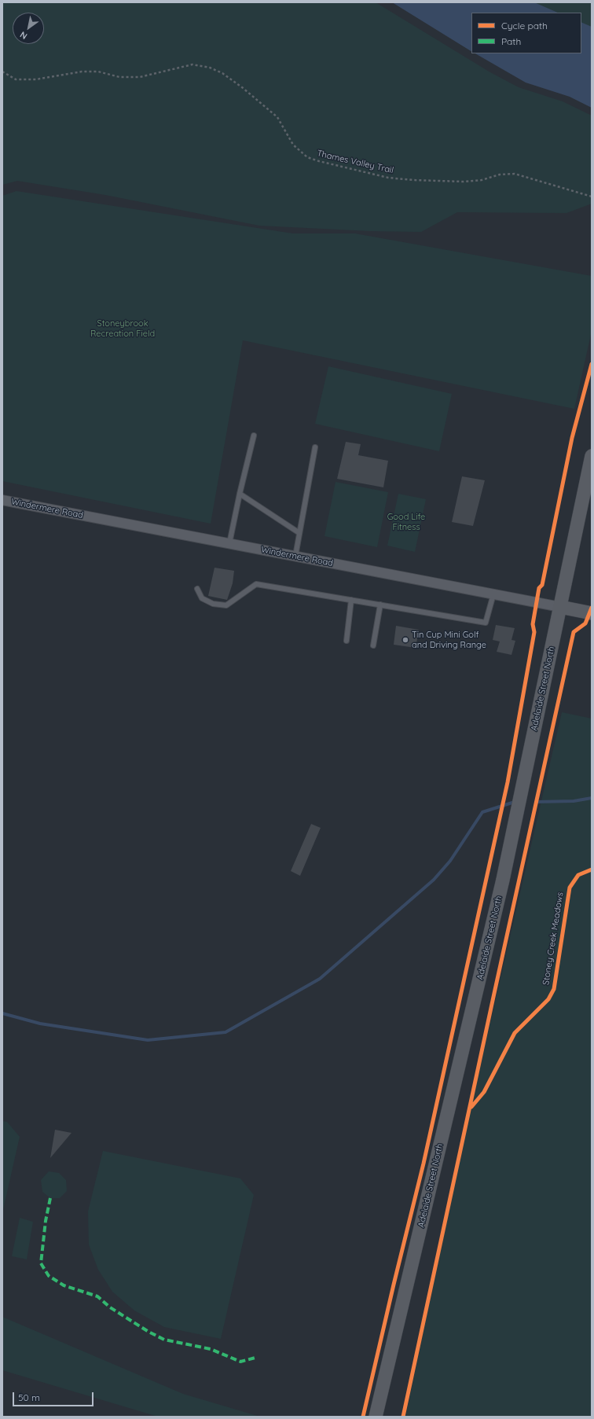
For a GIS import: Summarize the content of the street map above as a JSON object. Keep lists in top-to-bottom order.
{
  "streets": {
    "main road": ["Windermere Road", "Adelaide Street North"],
    "path": ["Thames Valley Trail"],
    "cycle path": ["Stoney Creek Meadows"]
  },
  "crossings": [
    ["Windermere Road", "Adelaide Street North"]
  ],
  "parks": ["Stoneybrook Recreation Field", "Good Life Fitness"],
  "places": ["Tin Cup Mini Golf and Driving Range"],
  "legend": ["Cycle path", "Path"],
  "scale_bar": "50 m",
  "north": "bottom left"
}
